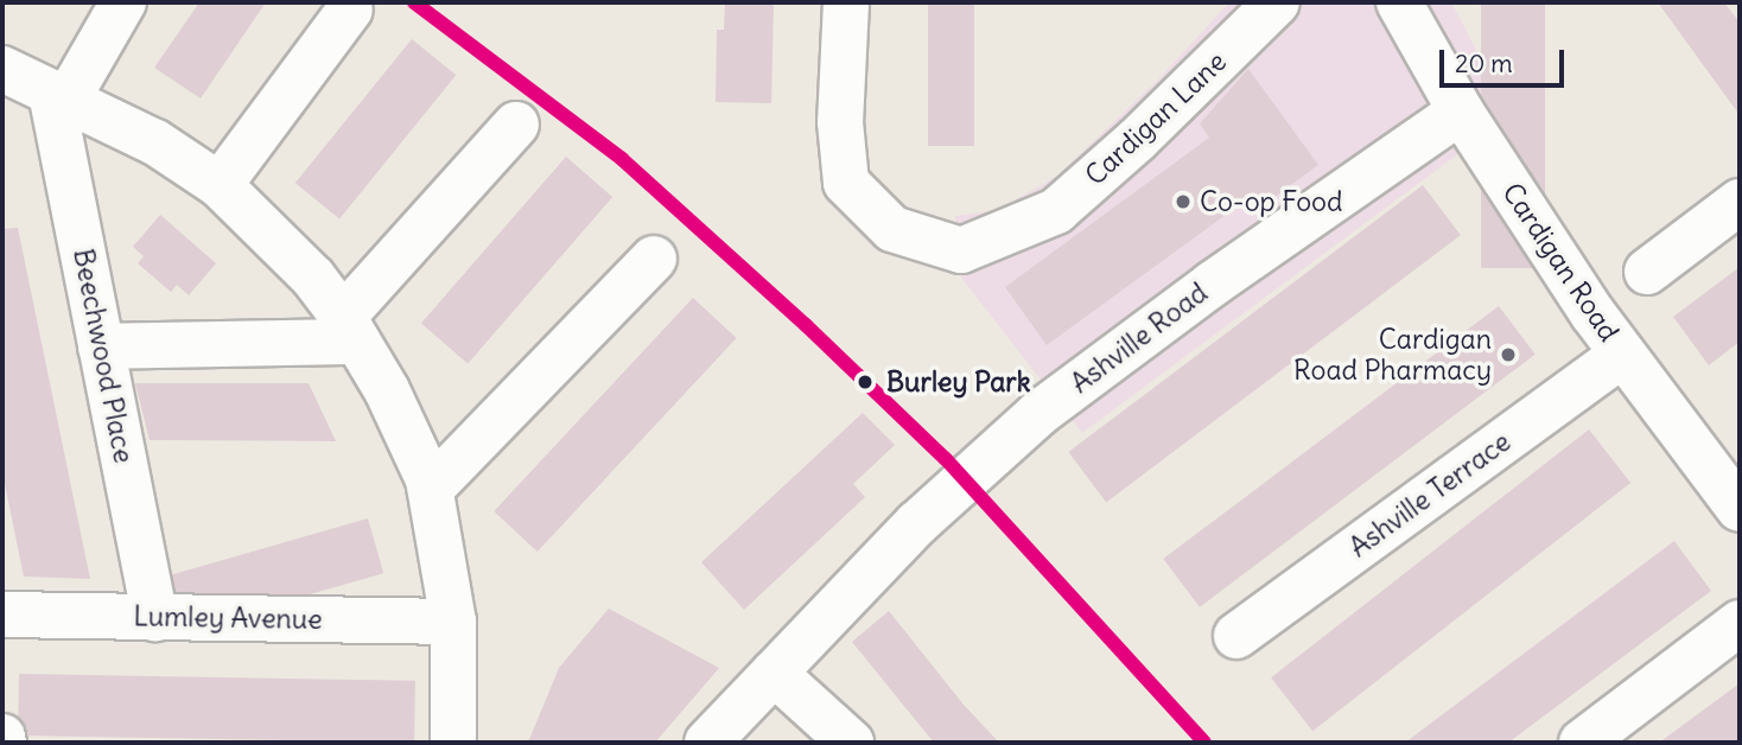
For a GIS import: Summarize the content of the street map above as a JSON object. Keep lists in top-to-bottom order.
{
  "streets": {
    "street": [
      "Cardigan Lane",
      "Cardigan Road",
      "Ashville Road",
      "Beechwood Place",
      "Ashville Terrace",
      "Lumley Avenue"
    ]
  },
  "crossings": [
    ["Cardigan Road", "Ashville Road"],
    ["Cardigan Road", "Ashville Terrace"],
    ["Beechwood Place", "Lumley Avenue"]
  ],
  "places": ["Co-op Food", "Cardigan Road Pharmacy", "Burley Park"],
  "scale_bar": "20 m"
}
